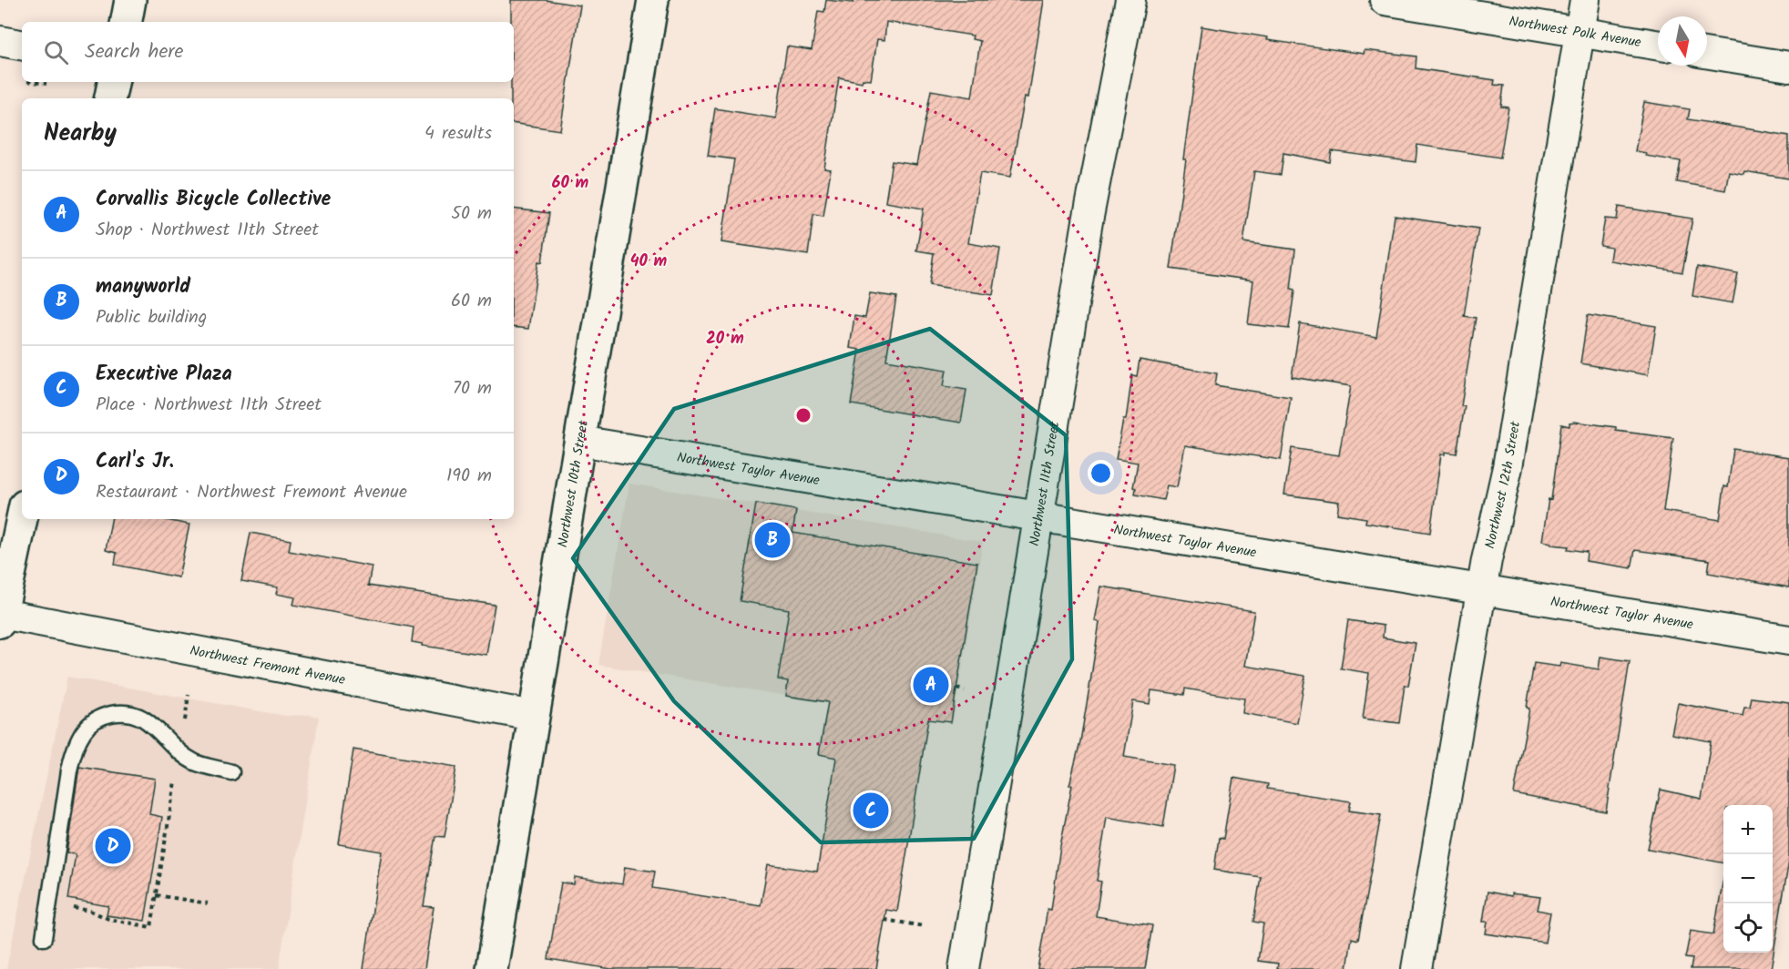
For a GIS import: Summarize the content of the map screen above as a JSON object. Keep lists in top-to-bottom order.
{
  "streets": {
    "street": [
      "Northwest Polk Avenue",
      "Northwest Taylor Avenue",
      "Northwest 11th Street",
      "Northwest 10th Street",
      "Northwest 12th Street",
      "Northwest Fremont Avenue"
    ]
  },
  "crossings": [
    ["Northwest Polk Avenue", "Northwest 12th Street"],
    ["Northwest Taylor Avenue", "Northwest 11th Street"],
    ["Northwest Taylor Avenue", "Northwest 10th Street"],
    ["Northwest Taylor Avenue", "Northwest 12th Street"],
    ["Northwest 10th Street", "Northwest Fremont Avenue"]
  ],
  "north": "bottom",
  "page": {
    "search": "Search here",
    "heading": ["Nearby", "4 results"],
    "list": [
      {
        "mark": "A",
        "name": "Corvallis Bicycle Collective",
        "note": "Shop · Northwest 11th Street",
        "value": "50 m"
      },
      {
        "mark": "B",
        "name": "manyworld",
        "note": "Public building",
        "value": "60 m"
      },
      {
        "mark": "C",
        "name": "Executive Plaza",
        "note": "Place · Northwest 11th Street",
        "value": "70 m"
      },
      {
        "mark": "D",
        "name": "Carl's Jr.",
        "note": "Restaurant · Northwest Fremont Avenue",
        "value": "190 m"
      }
    ],
    "pins": [
      "B",
      "A",
      "C",
      "D"
    ],
    "map_buttons": ["+", "−"]
  },
  "rings": ["60 m", "40 m", "20 m"]
}
